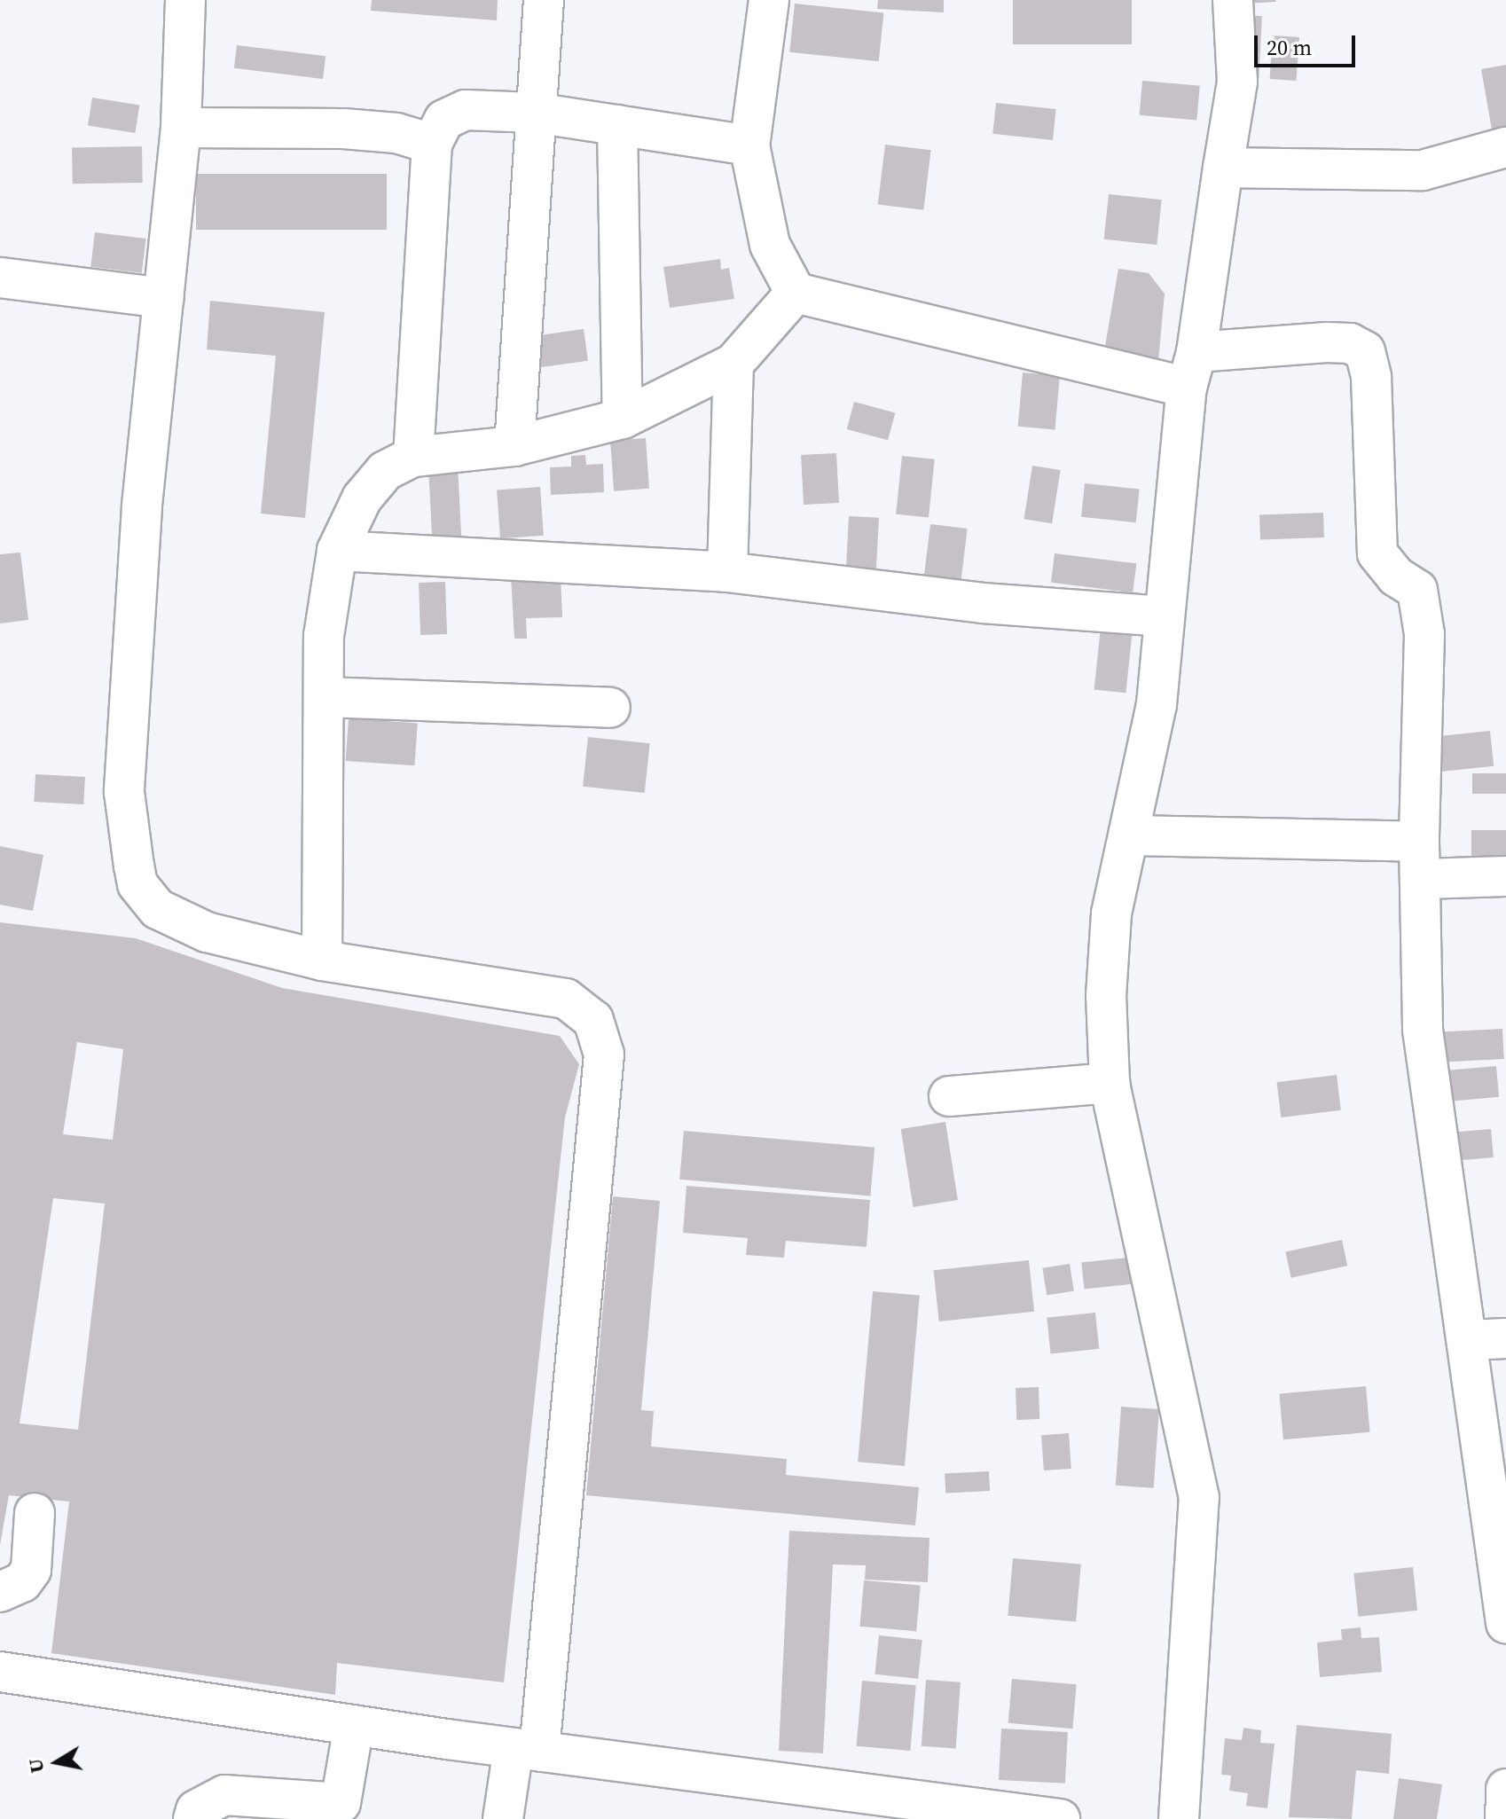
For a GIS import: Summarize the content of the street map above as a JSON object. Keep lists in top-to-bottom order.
{
  "scale_bar": "20 m",
  "north": "left"
}
